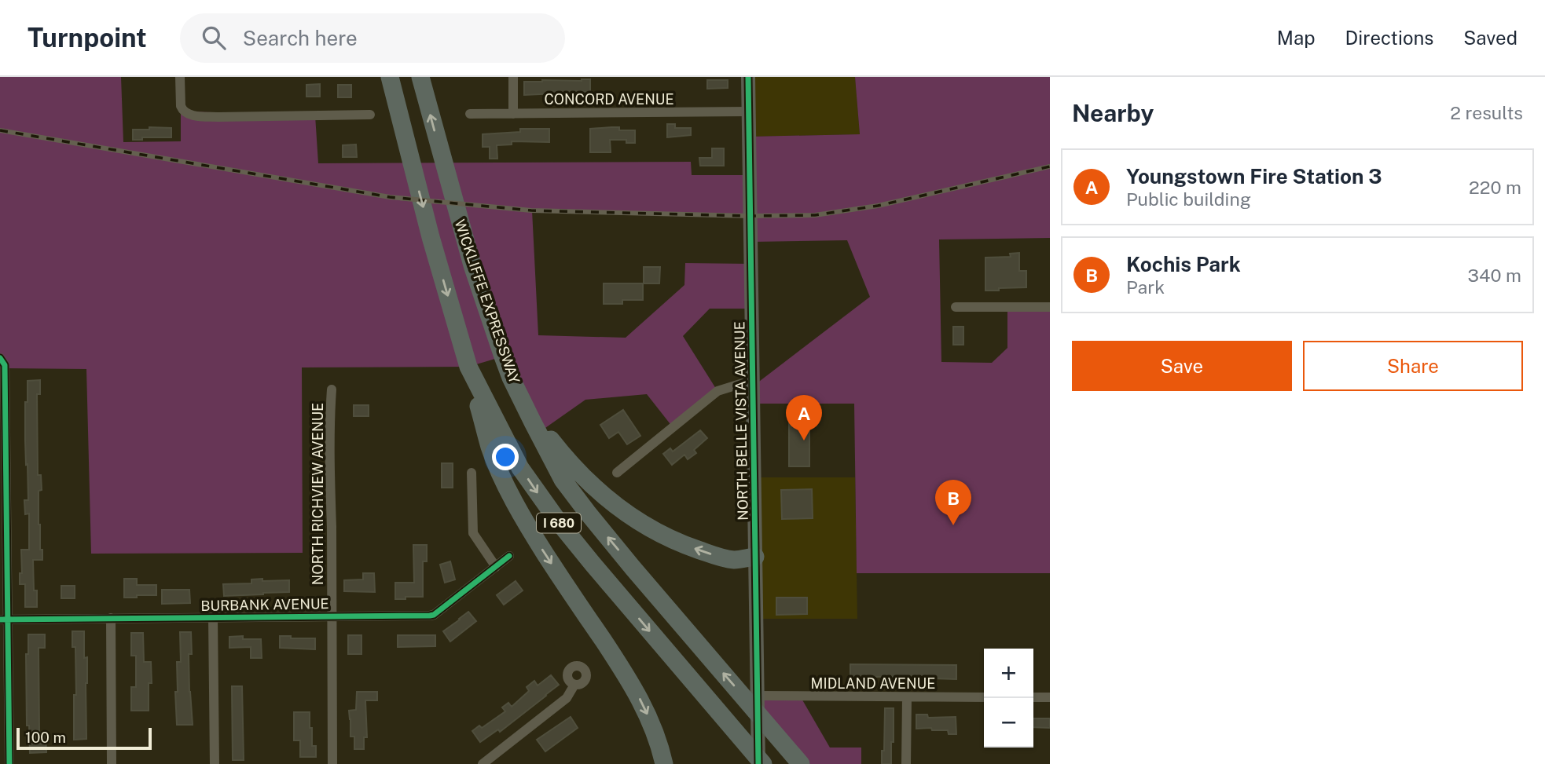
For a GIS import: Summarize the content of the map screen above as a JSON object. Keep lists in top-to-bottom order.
{
  "streets": {
    "highway": ["WICKLIFFE EXPRESSWAY", "I 680"],
    "street": [
      "CONCORD AVENUE",
      "NORTH BELLE VISTA AVENUE",
      "NORTH RICHVIEW AVENUE",
      "BURBANK AVENUE",
      "MIDLAND AVENUE"
    ]
  },
  "crossings": [
    ["CONCORD AVENUE", "NORTH BELLE VISTA AVENUE"],
    ["NORTH BELLE VISTA AVENUE", "MIDLAND AVENUE"],
    ["NORTH RICHVIEW AVENUE", "BURBANK AVENUE"]
  ],
  "scale_bar": "100 m",
  "page": {
    "header": "Turnpoint",
    "search": "Search here",
    "nav": ["Map", "Directions", "Saved"],
    "heading": ["Nearby", "2 results"],
    "list": [
      {
        "mark": "A",
        "name": "Youngstown Fire Station 3",
        "note": "Public building",
        "value": "220 m"
      },
      {
        "mark": "B",
        "name": "Kochis Park",
        "note": "Park",
        "value": "340 m"
      }
    ],
    "buttons": ["Save", "Share"],
    "pins": ["A", "B"],
    "map_buttons": ["+", "−"],
    "scale": "100 m"
  }
}
